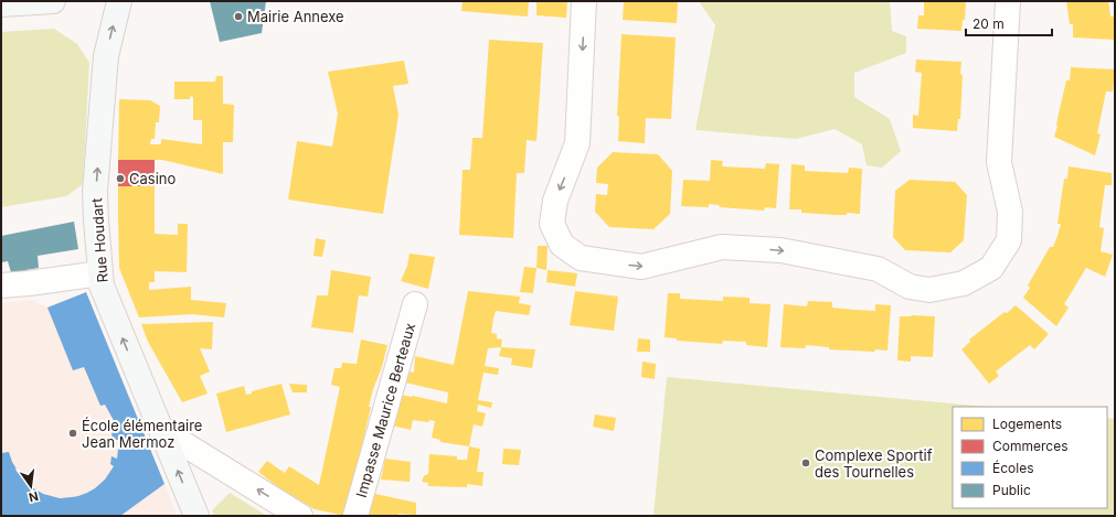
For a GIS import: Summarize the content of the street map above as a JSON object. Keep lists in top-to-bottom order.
{
  "streets": {
    "street": ["Rue Houdart", "Impasse Maurice Berteaux"]
  },
  "one_way": ["Rue Houdart"],
  "places": [
    "Mairie Annexe",
    "Casino",
    "École élémentaire Jean Mermoz",
    "Complexe Sportif des Tournelles"
  ],
  "legend": [
    "Logements",
    "Commerces",
    "Écoles",
    "Public"
  ],
  "scale_bar": "20 m",
  "north": "bottom"
}
